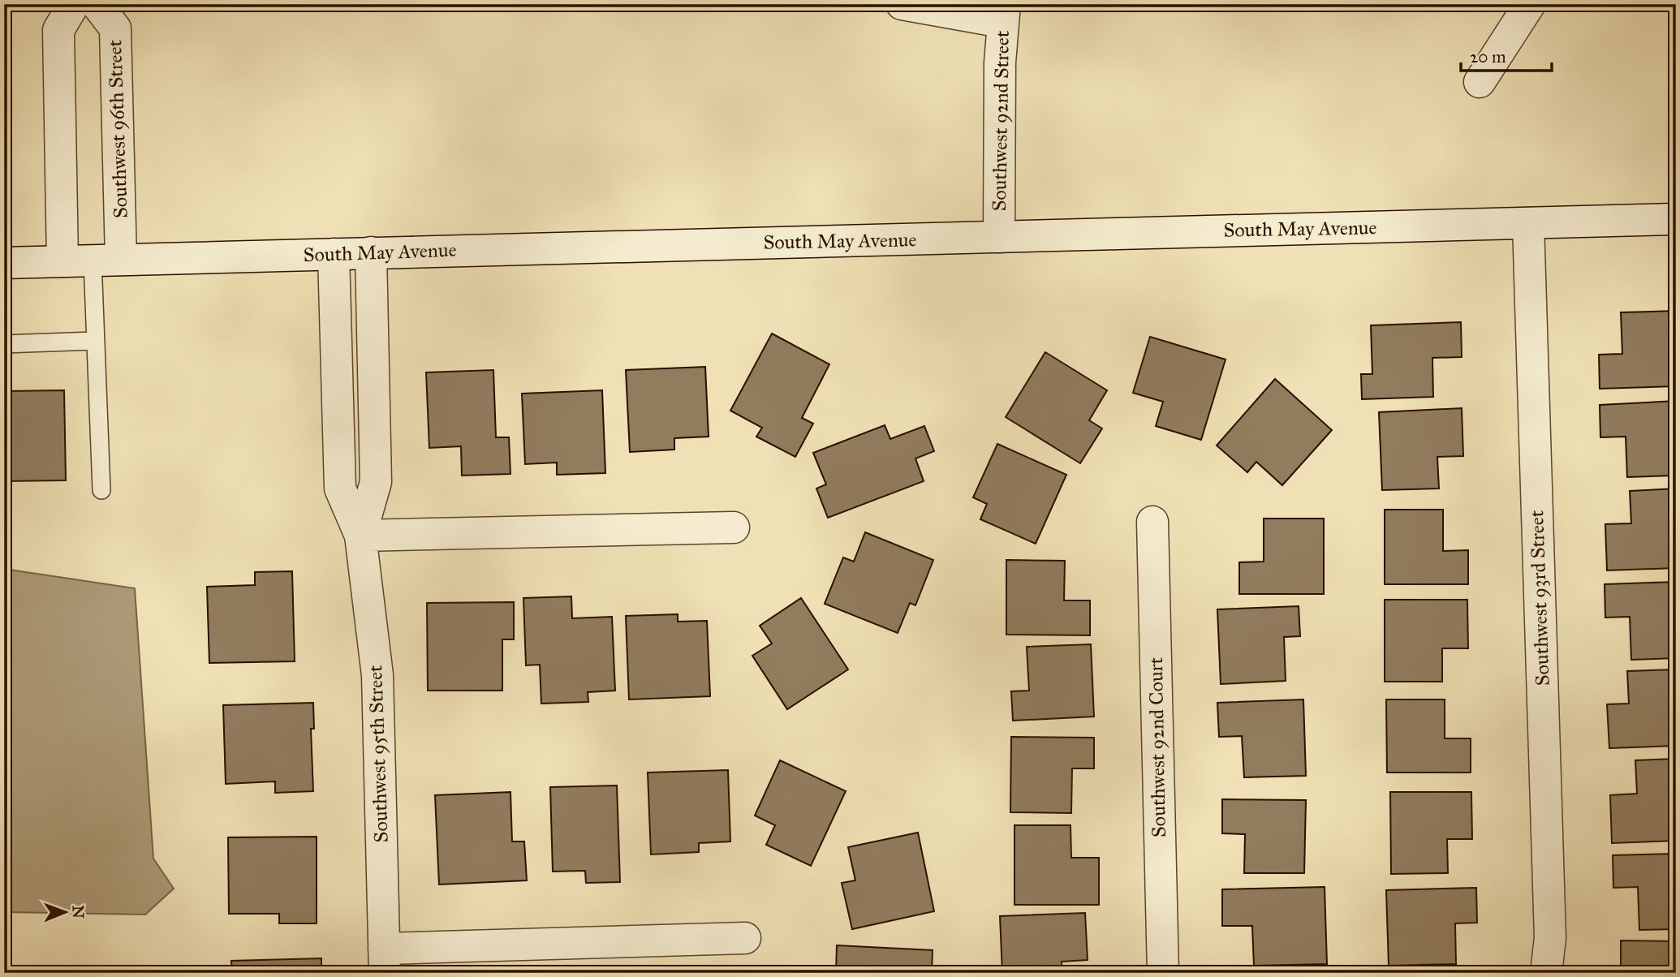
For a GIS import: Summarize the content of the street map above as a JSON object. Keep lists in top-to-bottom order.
{
  "streets": {
    "street": [
      "Southwest 92nd Street",
      "Southwest 96th Street",
      "South May Avenue",
      "Southwest 93rd Street",
      "Southwest 92nd Court",
      "Southwest 95th Street"
    ]
  },
  "crossings": [
    ["Southwest 92nd Street", "South May Avenue"],
    ["Southwest 96th Street", "South May Avenue"],
    ["South May Avenue", "Southwest 93rd Street"],
    ["South May Avenue", "Southwest 95th Street"]
  ],
  "scale_bar": "20 m",
  "north": "right"
}
